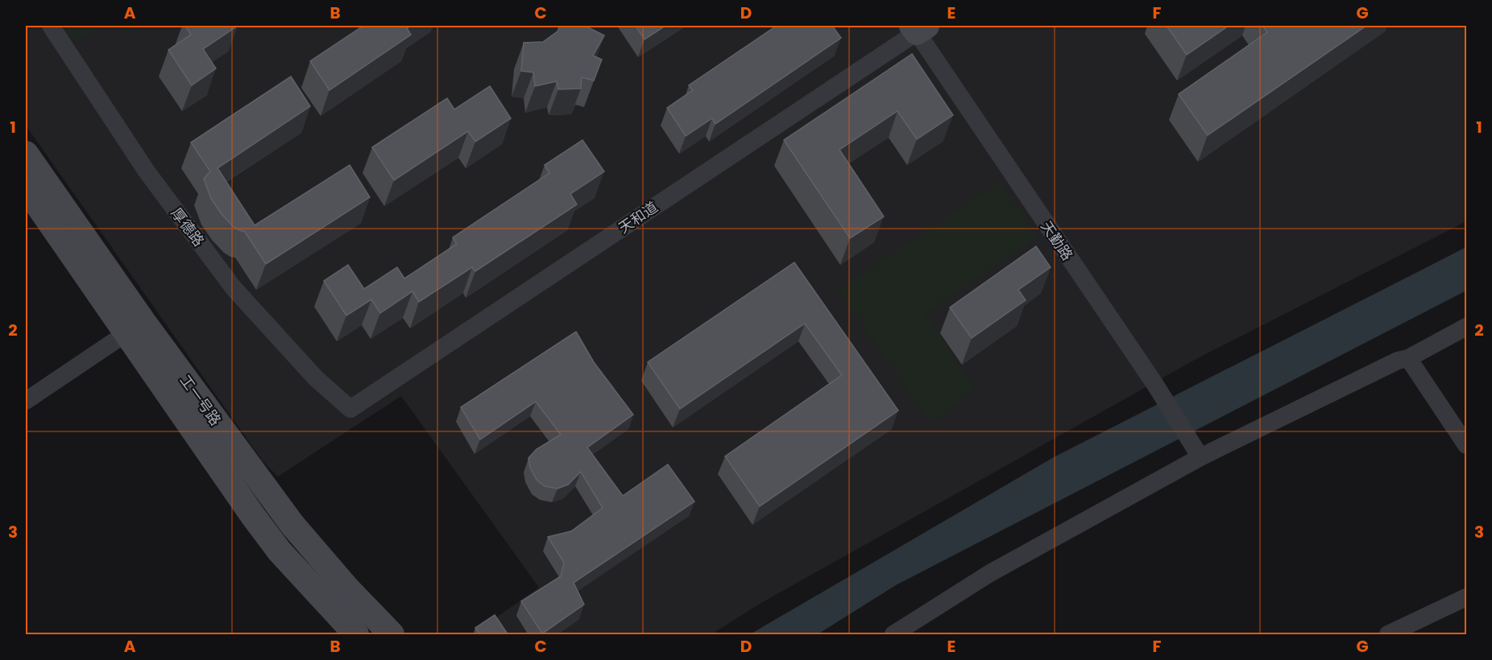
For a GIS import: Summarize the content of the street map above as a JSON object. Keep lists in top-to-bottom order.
{
  "streets": {
    "main road": ["工一号路"],
    "street": ["天和道", "厚德路", "天勤路"]
  },
  "crossings": [
    ["天和道", "厚德路"],
    ["天和道", "天勤路"]
  ],
  "grid": {
    "columns": [
      "A",
      "B",
      "C",
      "D",
      "E",
      "F",
      "G"
    ],
    "rows": ["1", "2", "3"]
  }
}
